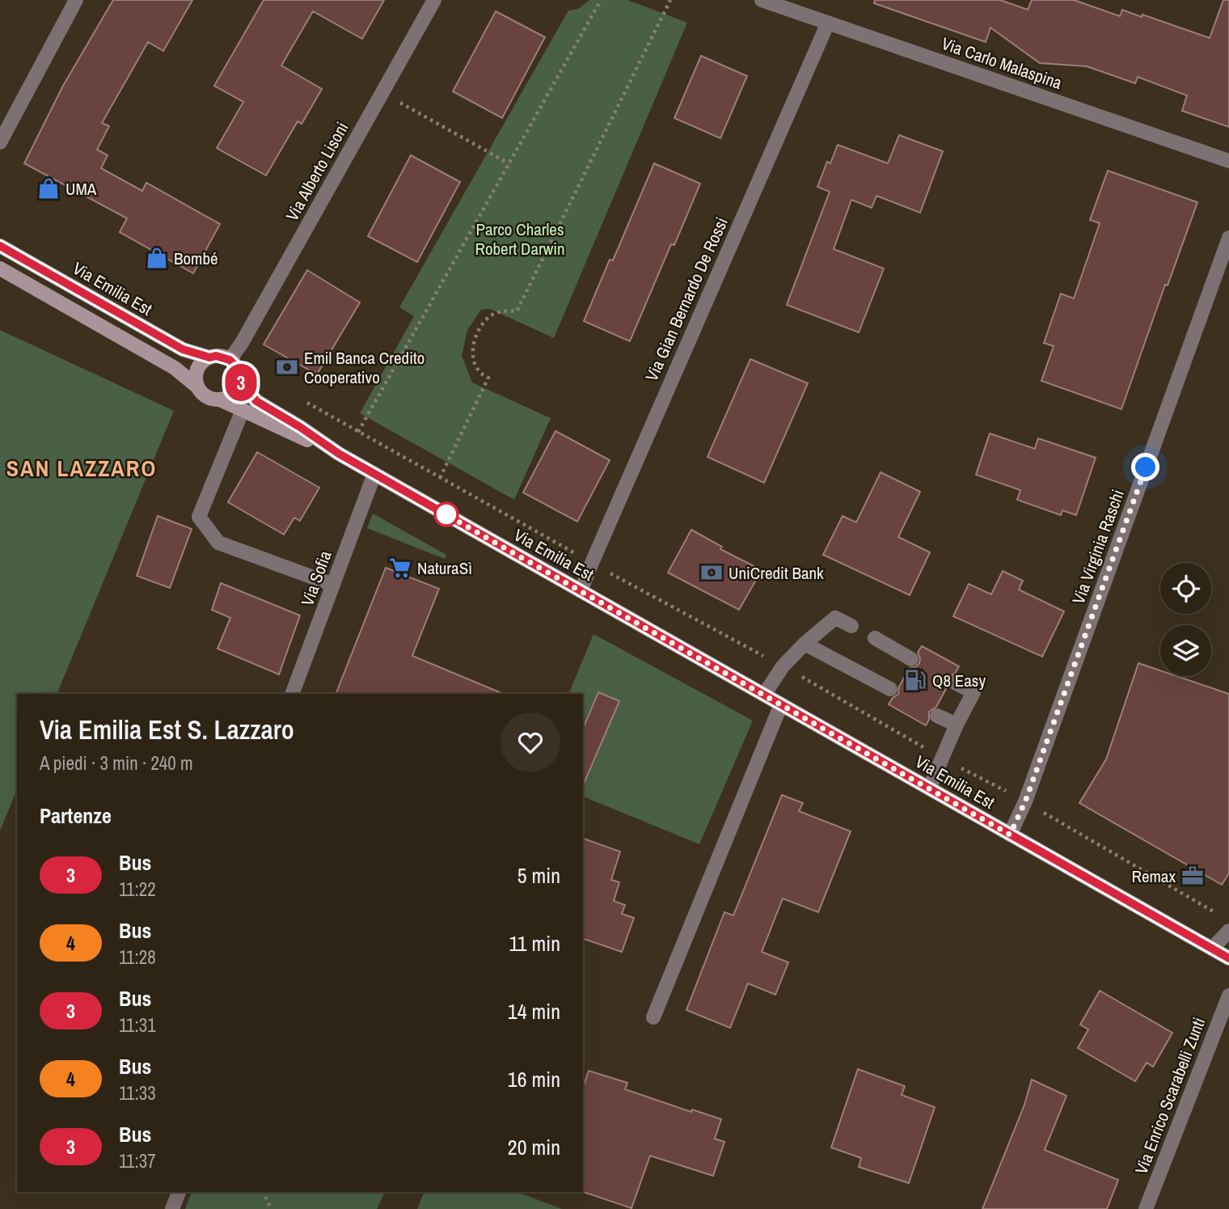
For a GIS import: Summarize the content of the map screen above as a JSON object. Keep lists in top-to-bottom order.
{
  "streets": {
    "main road": ["Via Emilia Est"],
    "street": [
      "Via Carlo Malaspina",
      "Via Alberto Lisoni",
      "Via Gian Bernardo De Rossi",
      "Via Virginia Raschi",
      "Via Sofia",
      "Via Enrico Scarabelli Zunti"
    ]
  },
  "crossings": [
    ["Via Carlo Malaspina", "Via Gian Bernardo De Rossi"],
    ["Via Alberto Lisoni", "Via Emilia Est"],
    ["Via Emilia Est", "Via Gian Bernardo De Rossi"],
    ["Via Emilia Est", "Via Virginia Raschi"],
    ["Via Emilia Est", "Via Sofia"]
  ],
  "districts": ["SAN LAZZARO"],
  "parks": ["Parco Charles Robert Darwin"],
  "places": {
    "shop": ["UMA", "Bombé"],
    "bank": ["Emil Banca Credito Cooperativo", "UniCredit Bank"],
    "supermarket": ["NaturaSì"],
    "fuel station": ["Q8 Easy"],
    "office": ["Remax"]
  },
  "lines": ["bus line 3"],
  "page": {
    "on_map": "3",
    "heading": [
      ["Via Emilia Est S. Lazzaro", "A piedi · 3 min · 240 m"],
      "Partenze"
    ],
    "list": [
      {
        "mark": "3",
        "name": "Bus",
        "note": "11:22",
        "value": "5 min"
      },
      {
        "mark": "4",
        "name": "Bus",
        "note": "11:28",
        "value": "11 min"
      },
      {
        "mark": "3",
        "name": "Bus",
        "note": "11:31",
        "value": "14 min"
      },
      {
        "mark": "4",
        "name": "Bus",
        "note": "11:33",
        "value": "16 min"
      },
      {
        "mark": "3",
        "name": "Bus",
        "note": "11:37",
        "value": "20 min"
      }
    ]
  }
}
